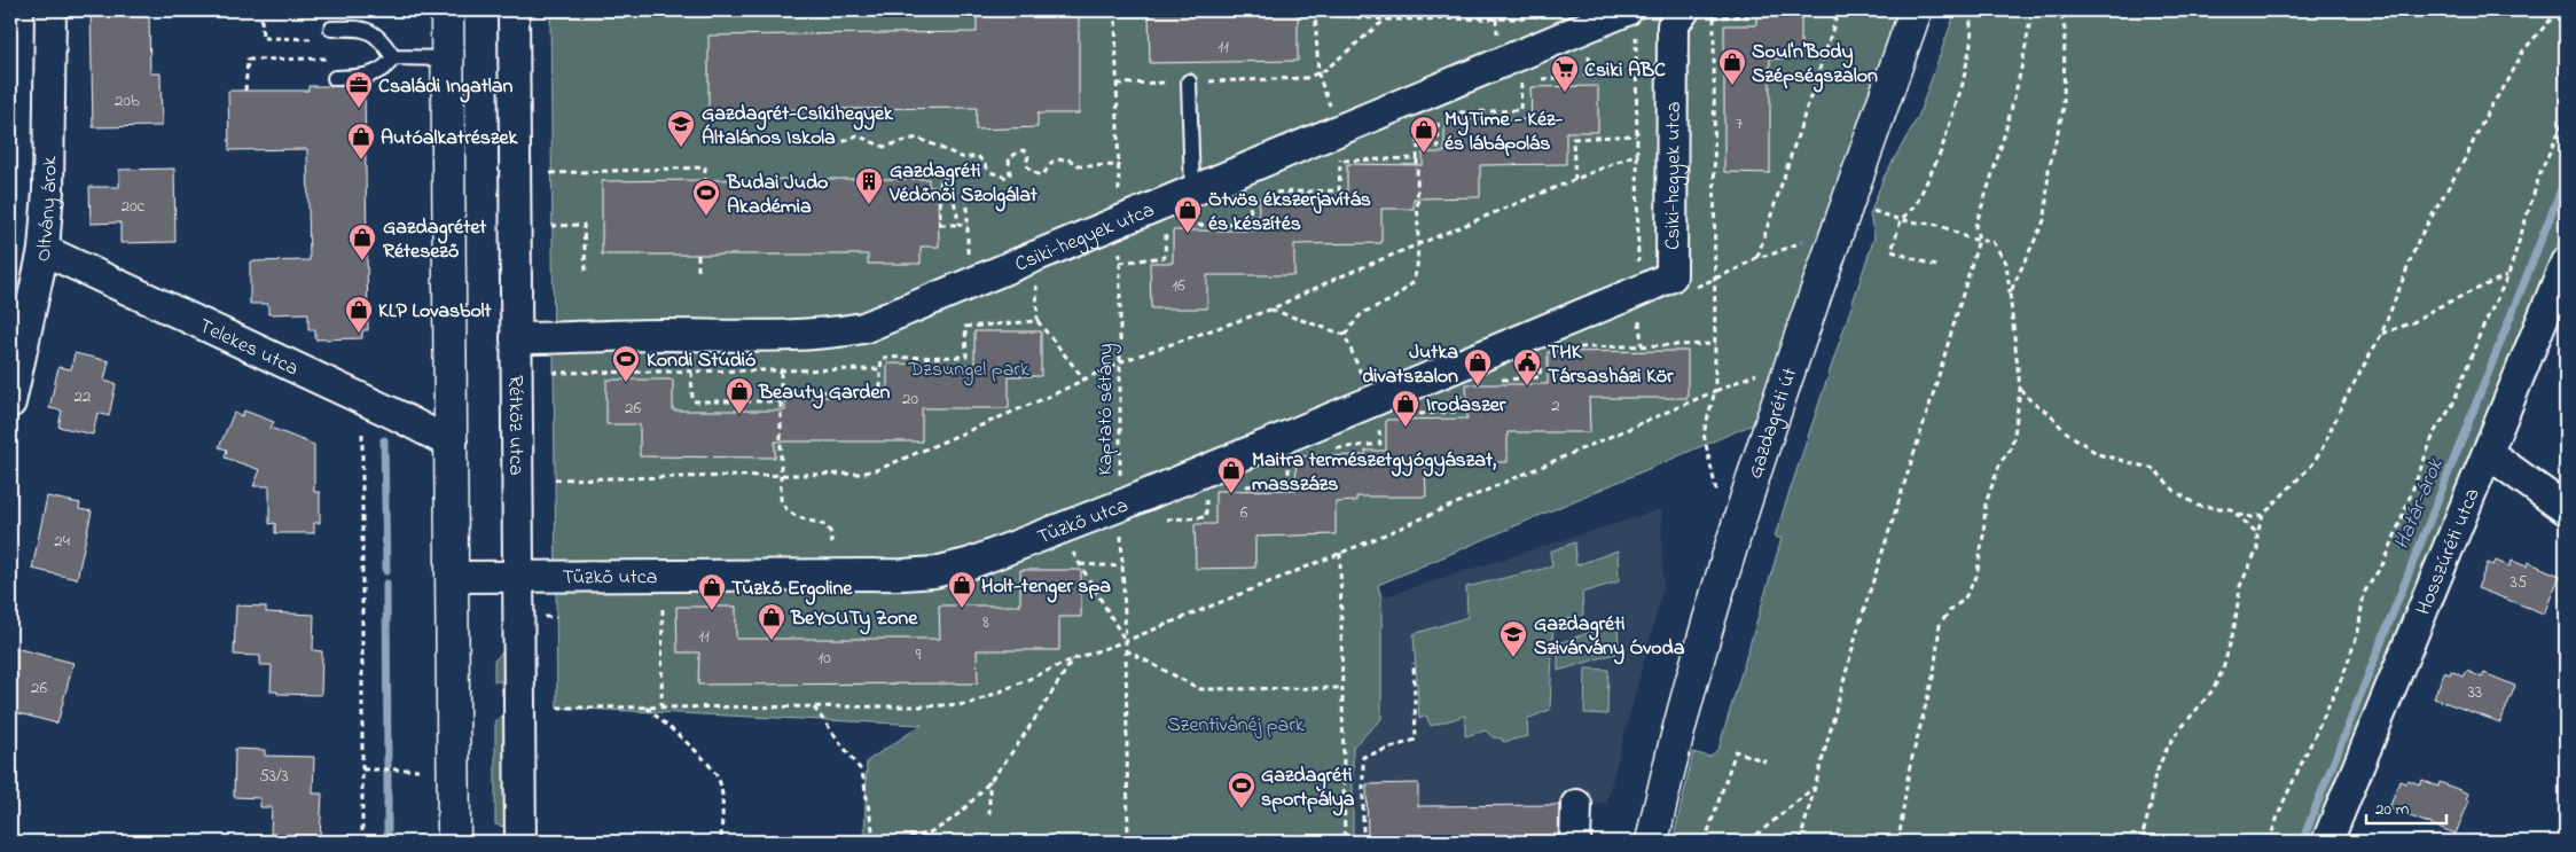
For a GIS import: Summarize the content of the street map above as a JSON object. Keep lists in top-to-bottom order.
{
  "streets": {
    "street": [
      "Csiki-hegyek utca",
      "Oltvány árok",
      "Telekes utca",
      "Gazdagréti út",
      "Rétköz utca",
      "Tűzkő utca",
      "Hosszúréti utca"
    ],
    "path": ["Kaptató sétány"]
  },
  "crossings": [
    ["Csiki-hegyek utca", "Kaptató sétány"],
    ["Csiki-hegyek utca", "Rétköz utca"],
    ["Csiki-hegyek utca", "Tűzkő utca"],
    ["Oltvány árok", "Telekes utca"],
    ["Kaptató sétány", "Tűzkő utca"],
    ["Rétköz utca", "Tűzkő utca"]
  ],
  "water": ["Határ-árok"],
  "parks": ["Dzsungel park", "Szentivánéj park"],
  "places": {
    "shop": [
      "Soul'n'Body Szépségszalon",
      "MyTime - Kéz- és lábápolás",
      "Autóalkatrészek",
      "Ötvös ékszerjavítás és készítés",
      "Gazdagrétet Rétesező",
      "KLP Lovasbolt",
      "Jutka divatszalon",
      "Beauty Garden",
      "Irodaszer",
      "Maitra természetgyógyászat, masszázs",
      "Holt-tenger spa",
      "Tűzkő Ergoline",
      "BeYOUTy Zone"
    ],
    "supermarket": ["Csiki ABC"],
    "office": ["Családi Ingatlan"],
    "school or university": ["Gazdagrét-Csíkihegyek Általános Iskola", "Gazdagréti Szivárvány Óvoda"],
    "building": ["Gazdagréti Védőnői Szolgálat"],
    "sports": ["Budai Judo Akadémia", "Kondi Stúdió", "Gazdagréti sportpálya"],
    "public building": ["THK Társasházi Kör"]
  },
  "house_numbers": [
    "11",
    "20b",
    "7",
    "20c",
    "16",
    "22",
    "20",
    "2",
    "26",
    "6",
    "24",
    "35",
    "8",
    "11",
    "9",
    "10",
    "26",
    "33",
    "53/3"
  ],
  "scale_bar": "20 m"
}
